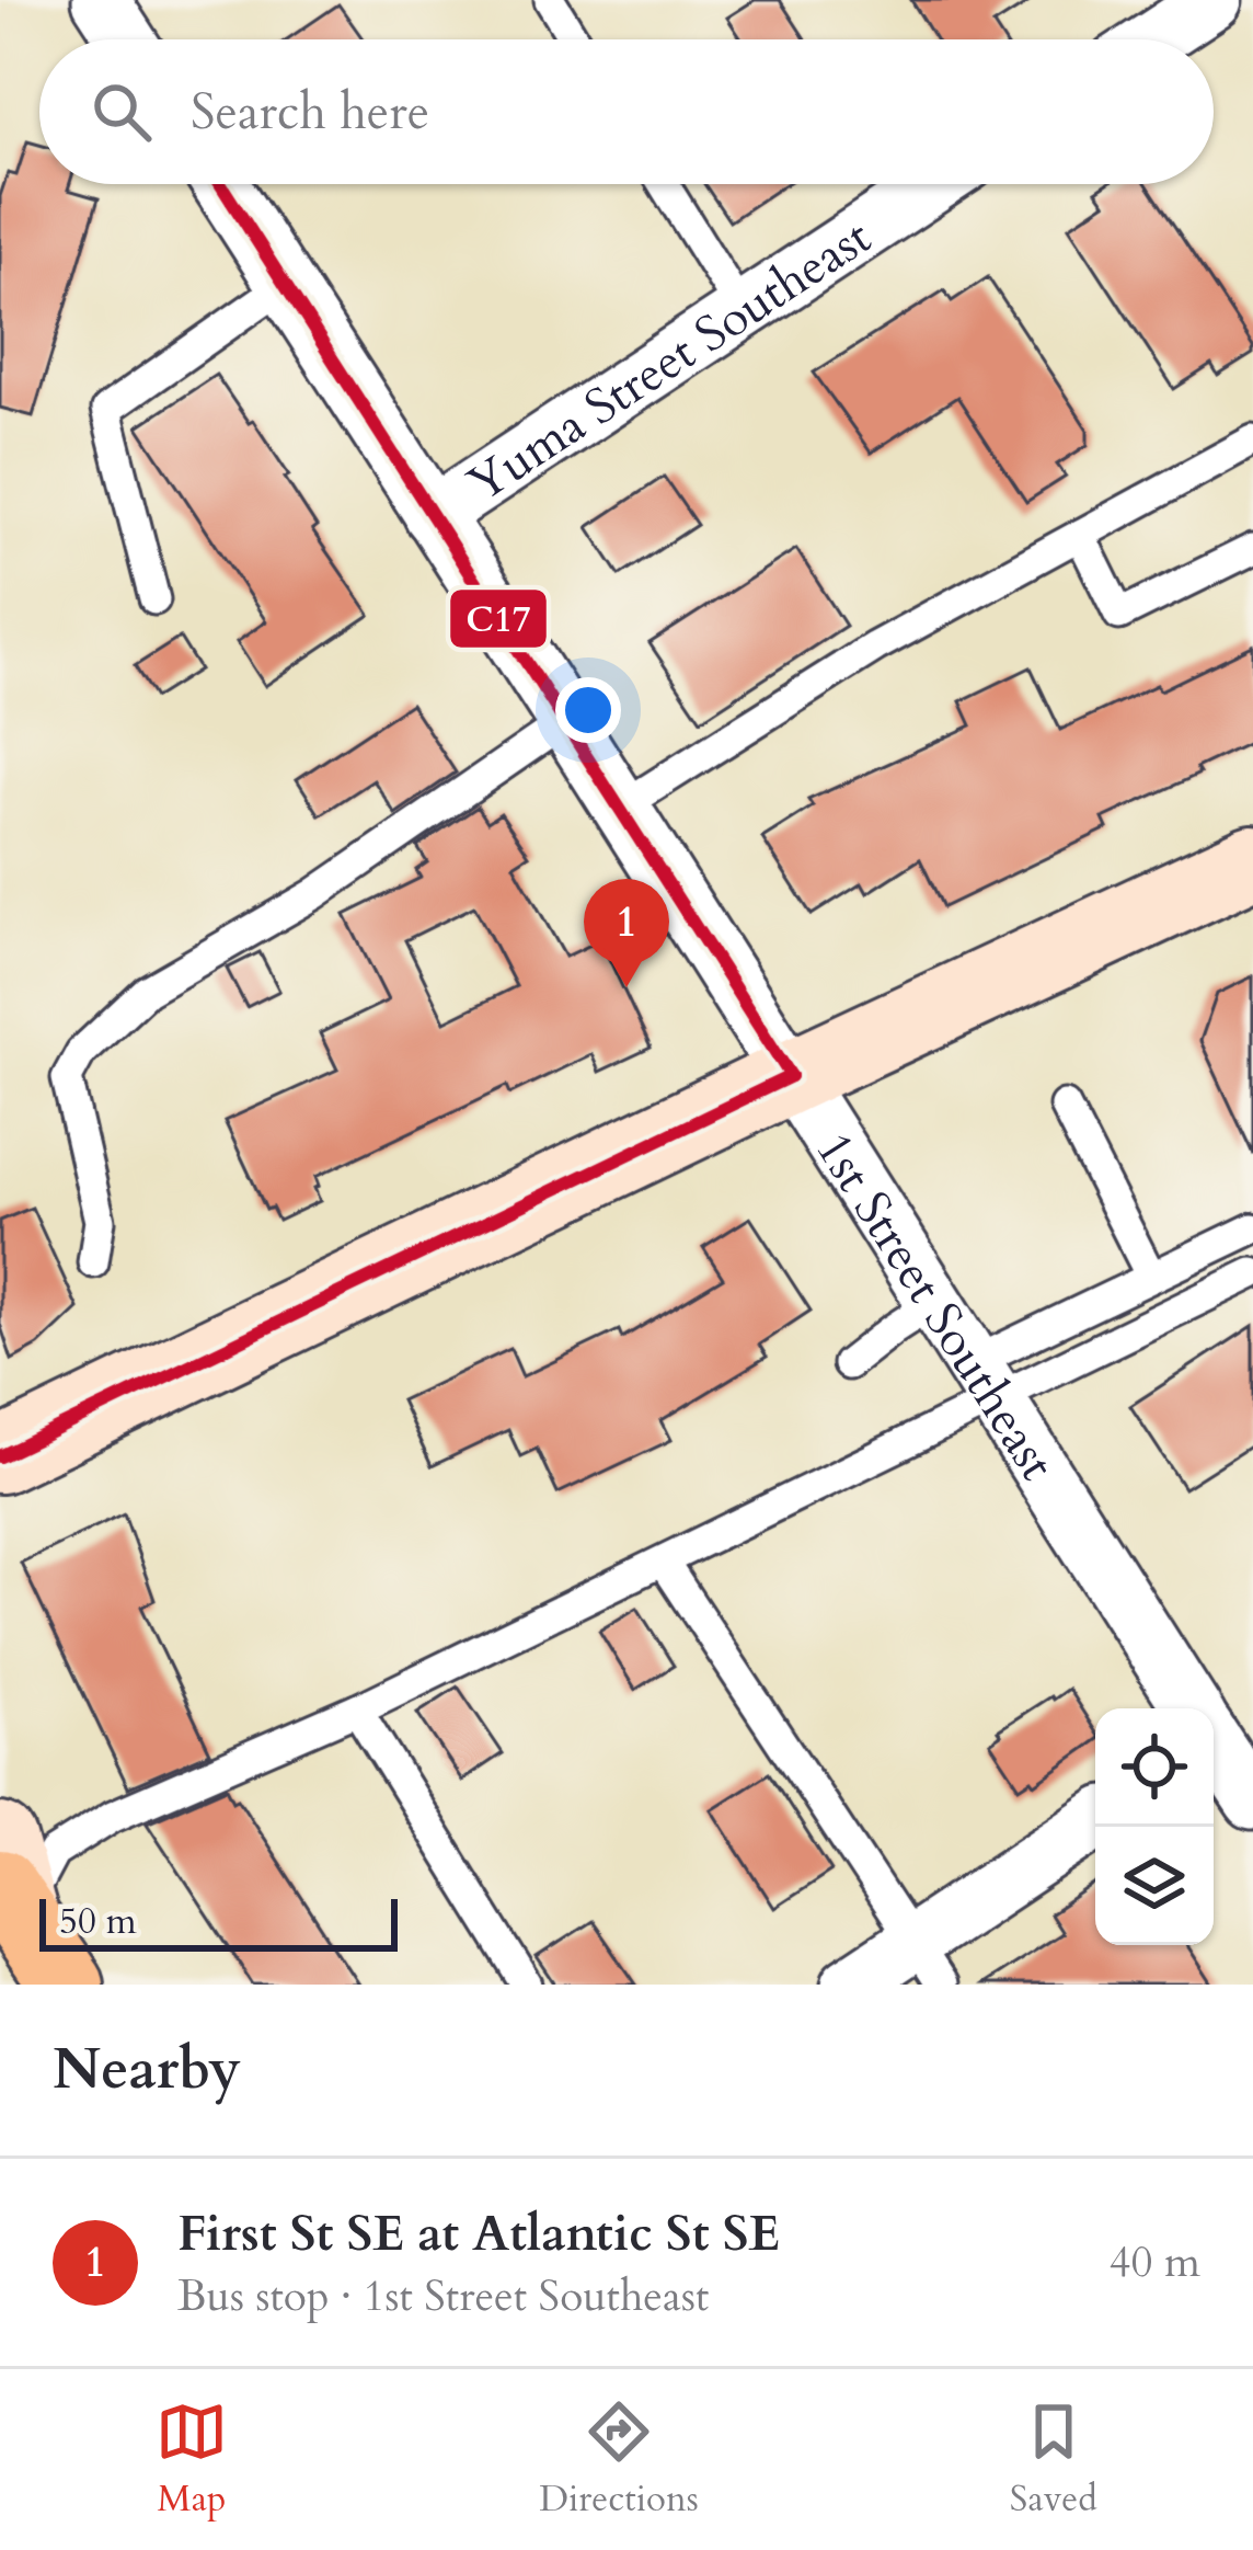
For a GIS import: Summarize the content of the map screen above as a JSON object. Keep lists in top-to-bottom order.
{
  "streets": {
    "street": ["Yuma Street Southeast", "1st Street Southeast"]
  },
  "crossings": [
    ["Yuma Street Southeast", "1st Street Southeast"]
  ],
  "lines": ["transit line C17"],
  "scale_bar": "50 m",
  "page": {
    "search": "Search here",
    "pins": "1",
    "scale": "50 m",
    "heading": "Nearby",
    "list": [
      {
        "mark": "1",
        "name": "First St SE at Atlantic St SE",
        "note": "Bus stop · 1st Street Southeast",
        "value": "40 m"
      }
    ],
    "nav": ["Map", "Directions", "Saved"]
  }
}
